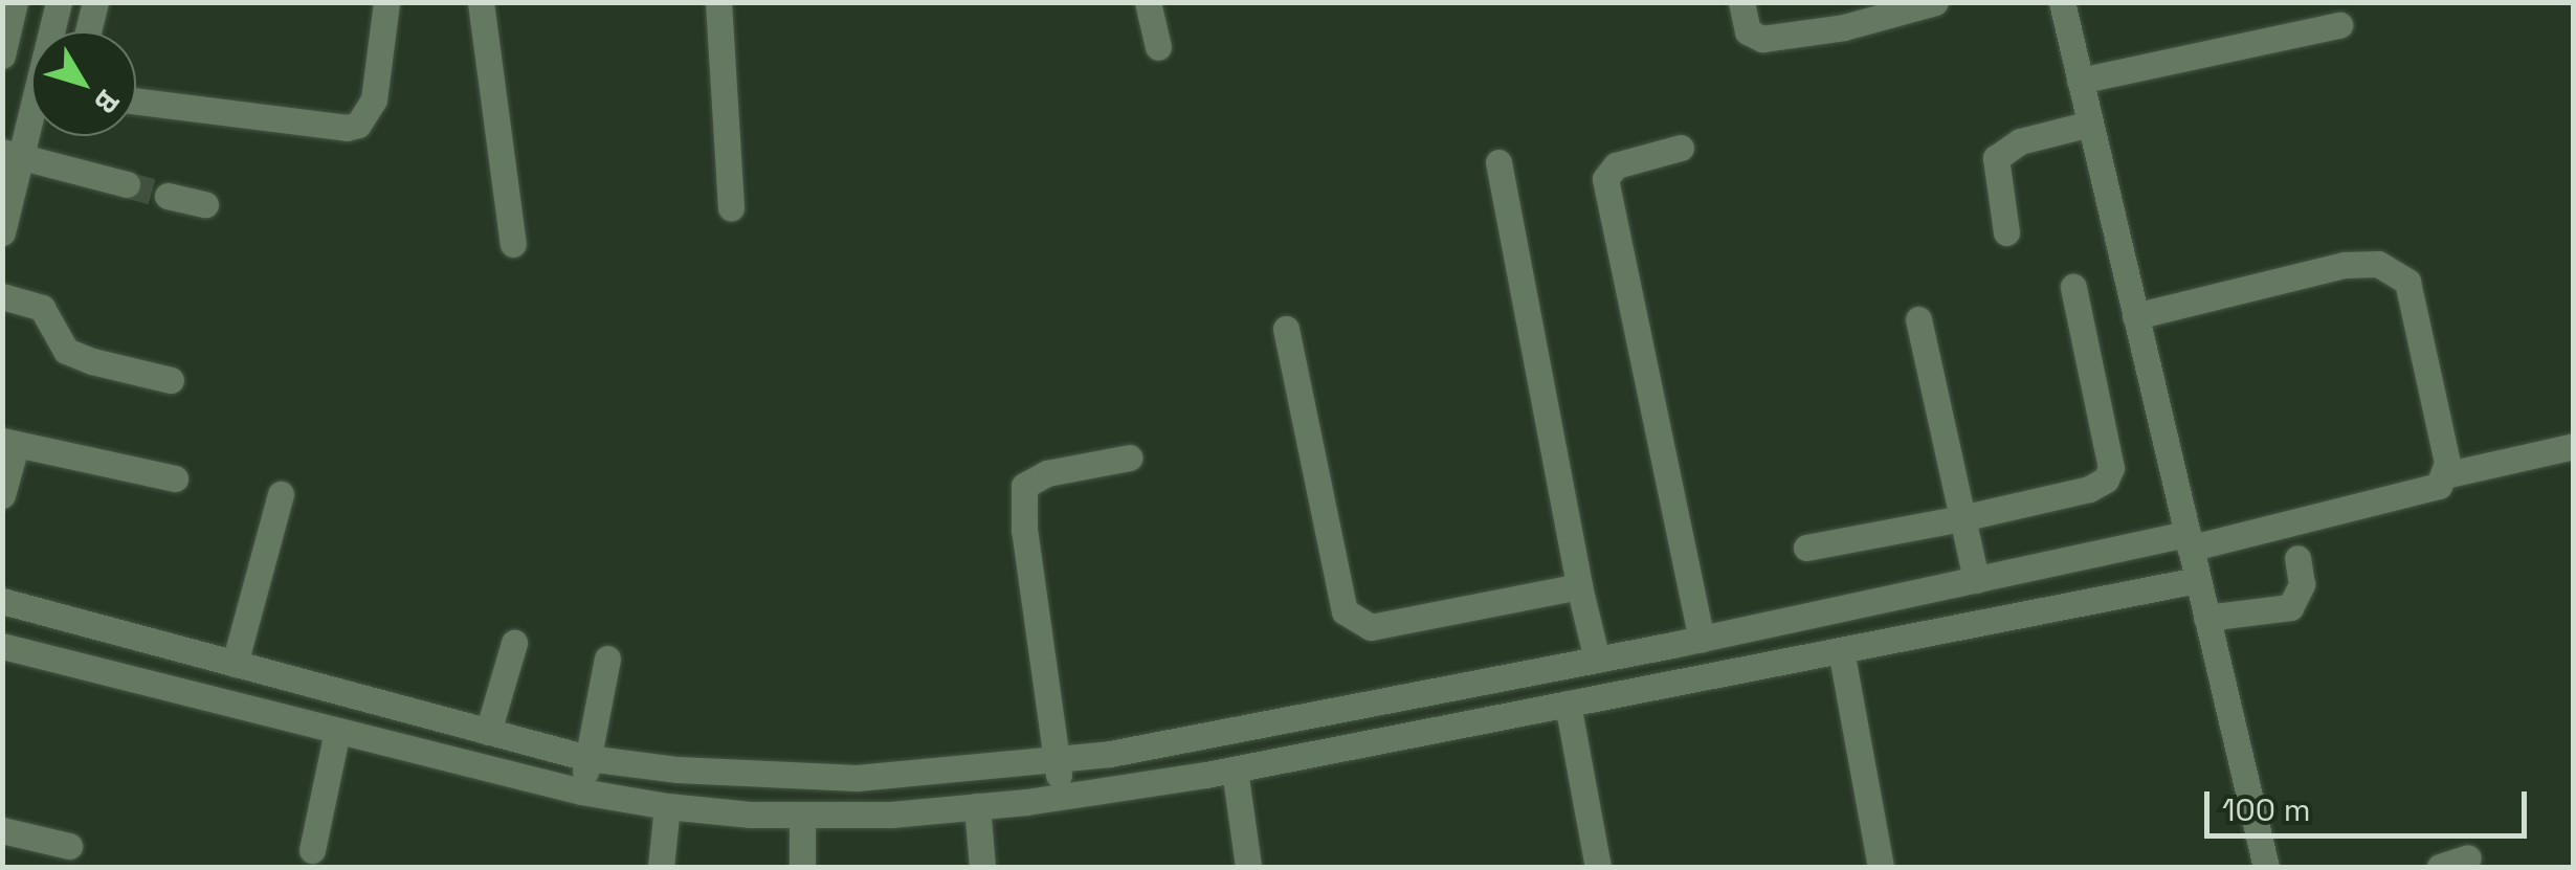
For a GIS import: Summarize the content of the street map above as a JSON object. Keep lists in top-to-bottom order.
{
  "scale_bar": "100 m",
  "north": "bottom right"
}
